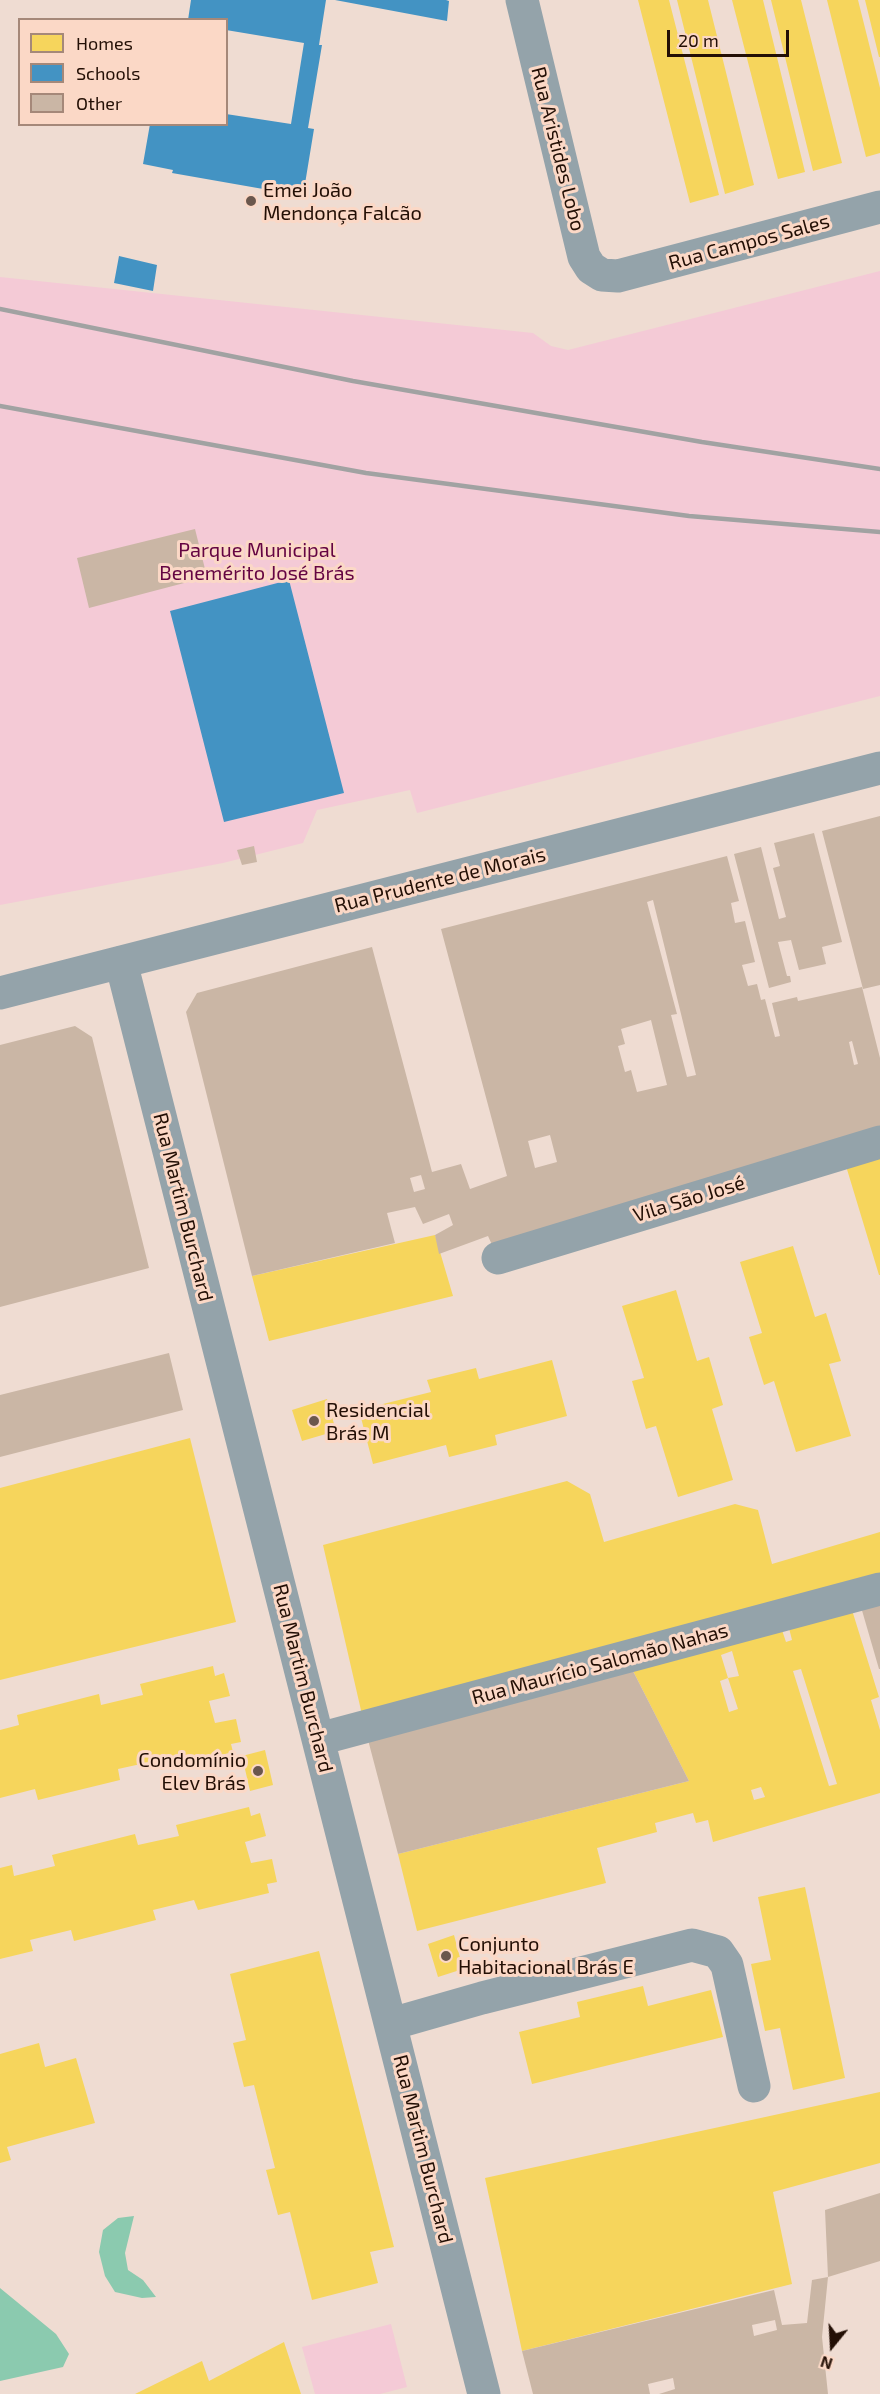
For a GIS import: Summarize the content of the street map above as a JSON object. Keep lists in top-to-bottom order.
{
  "streets": {
    "street": [
      "Rua Aristides Lobo",
      "Rua Campos Sales",
      "Rua Prudente de Morais",
      "Vila São José",
      "Rua Martim Burchard",
      "Rua Maurício Salomão Nahas"
    ]
  },
  "crossings": [
    ["Rua Aristides Lobo", "Rua Campos Sales"],
    ["Rua Prudente de Morais", "Rua Martim Burchard"],
    ["Rua Martim Burchard", "Rua Maurício Salomão Nahas"]
  ],
  "parks": ["Parque Municipal Benemérito José Brás"],
  "places": [
    "Emei João Mendonça Falcão",
    "Residencial Brás M",
    "Condomínio Elev Brás",
    "Conjunto Habitacional Brás E"
  ],
  "legend": ["Homes", "Schools", "Other"],
  "scale_bar": "20 m",
  "north": "bottom"
}
